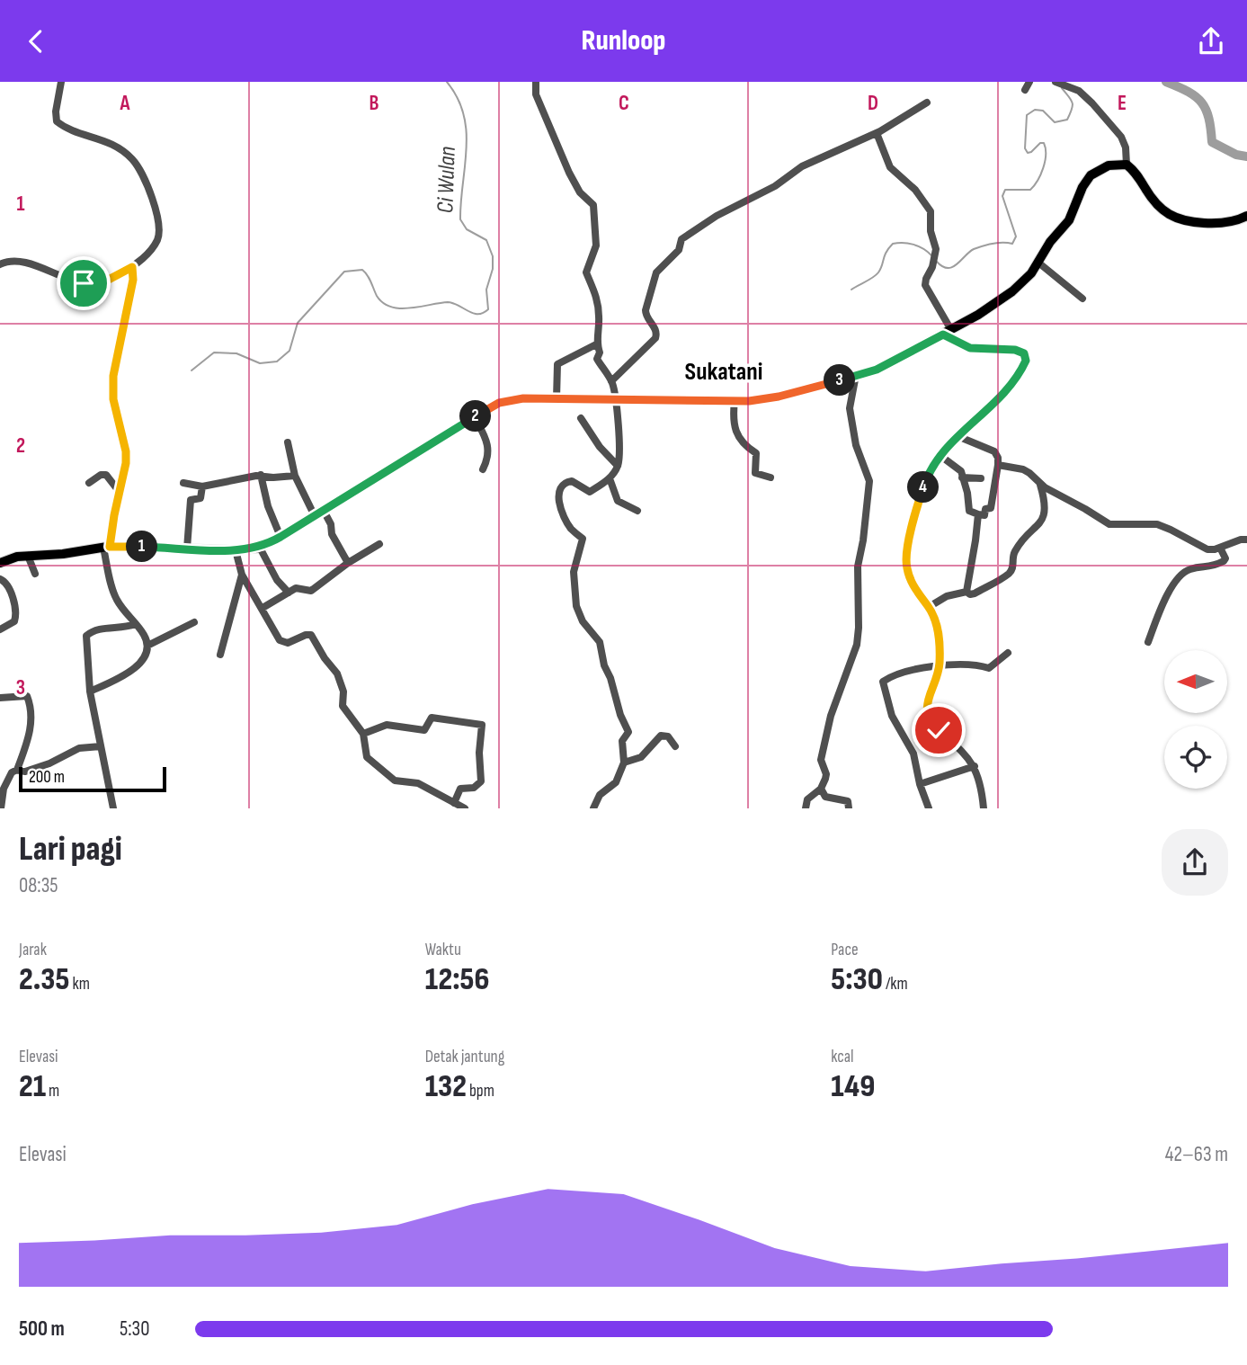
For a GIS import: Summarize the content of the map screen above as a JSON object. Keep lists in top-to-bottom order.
{
  "districts": ["Sukatani"],
  "water": ["Ci Wulan"],
  "scale_bar": "200 m",
  "north": "left",
  "page": {
    "header": "Runloop",
    "pins": [
      "3",
      "2",
      "4",
      "1"
    ],
    "scale": "200 m",
    "heading": ["Lari pagi", "08:35"],
    "stats": [
      ["Jarak", "2.35 km"],
      ["Waktu", "12:56"],
      ["Pace", "5:30 /km"],
      ["Elevasi", "21 m"],
      ["Detak jantung", "132 bpm"],
      ["kcal", "149"]
    ],
    "chart": ["Elevasi", "42–63 m"],
    "list": [
      {
        "name": "500 m",
        "note": "5:30"
      }
    ]
  },
  "grid": {
    "columns": [
      "A",
      "B",
      "C",
      "D",
      "E"
    ],
    "rows": ["1", "2", "3"]
  }
}
